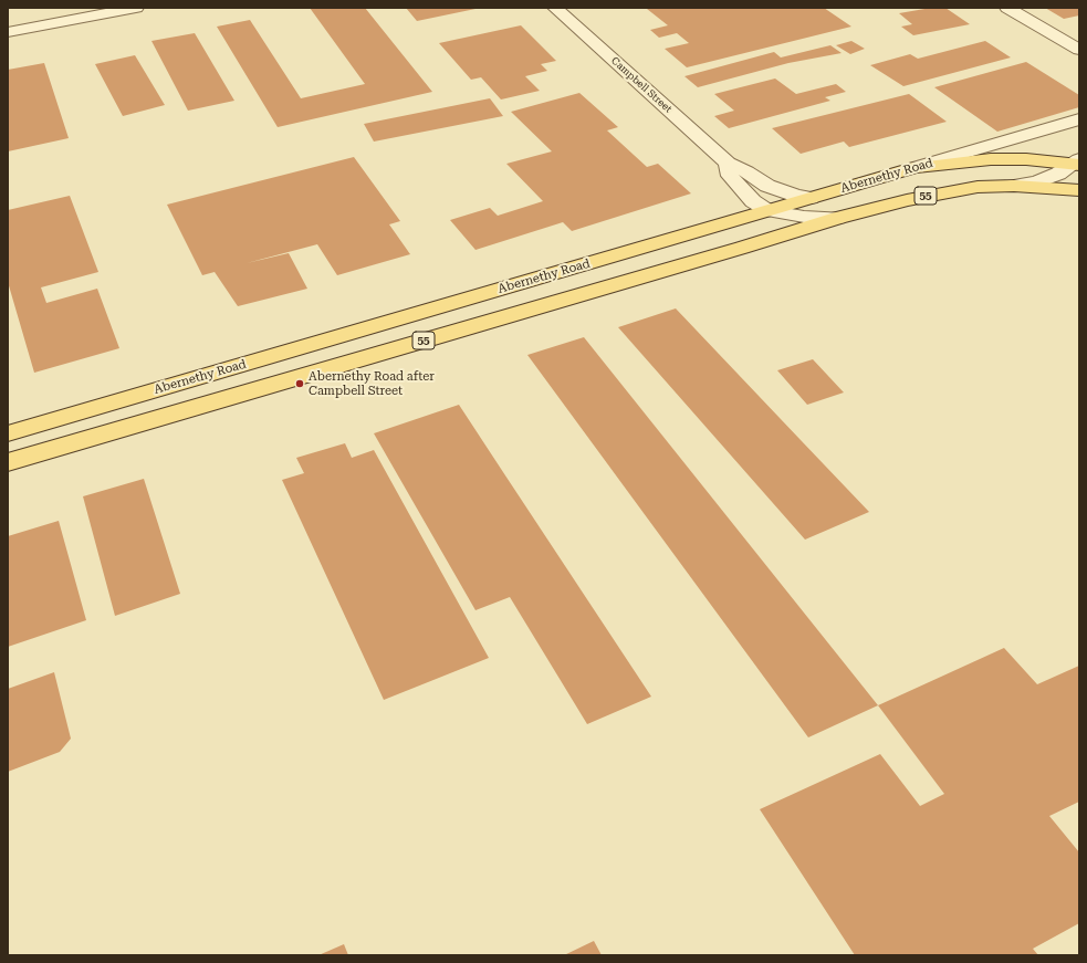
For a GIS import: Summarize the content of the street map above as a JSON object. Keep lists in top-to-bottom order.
{
  "streets": {
    "main road": ["Abernethy Road", "55"],
    "street": ["Campbell Street"]
  },
  "crossings": [
    ["Campbell Street", "Abernethy Road"],
    ["Campbell Street", "55"],
    ["Abernethy Road", "55"]
  ],
  "places": ["Abernethy Road after Campbell Street"]
}
